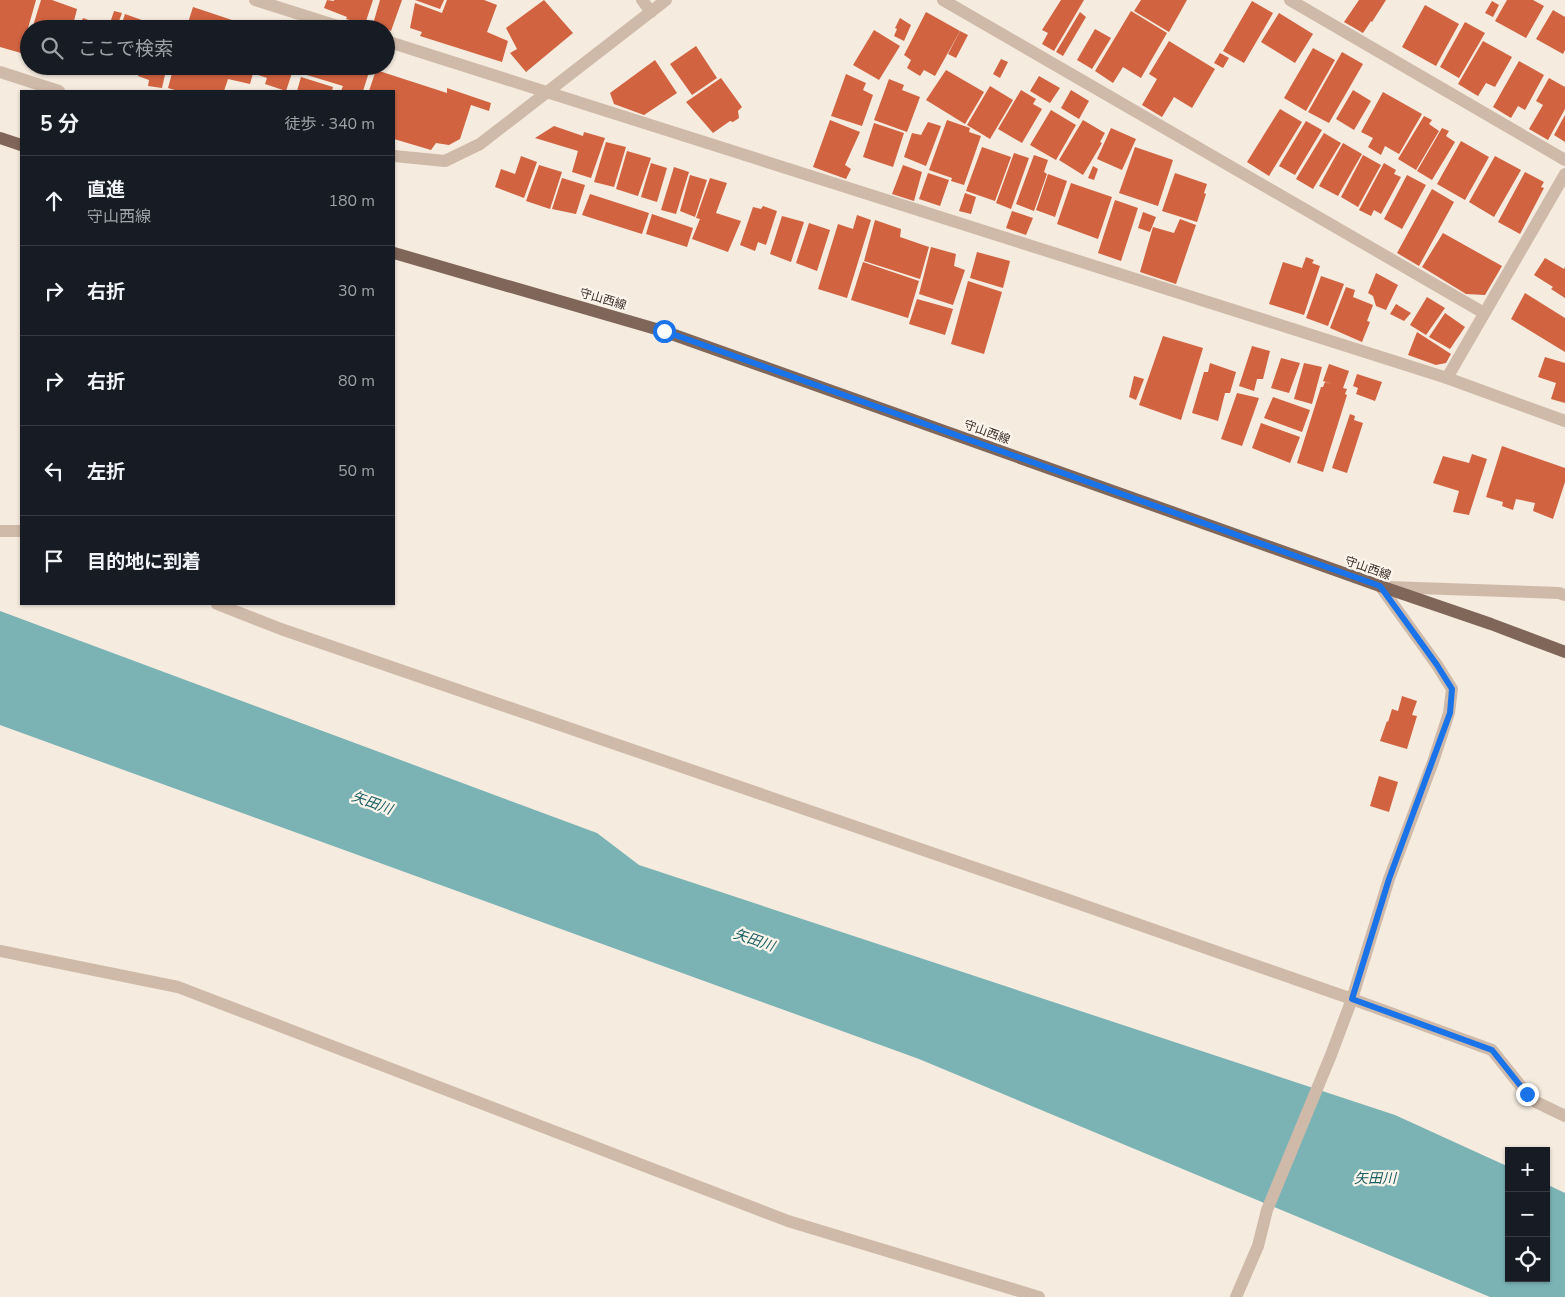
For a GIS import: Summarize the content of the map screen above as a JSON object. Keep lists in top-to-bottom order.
{
  "streets": {
    "main road": ["守山西線"]
  },
  "water": ["矢田川"],
  "page": {
    "search": "ここで検索",
    "heading": ["5 分", "徒歩 · 340 m"],
    "list": [
      ["直進", "守山西線", "180 m"],
      ["右折", "30 m"],
      ["右折", "80 m"],
      ["左折", "50 m"],
      "目的地に到着"
    ],
    "map_buttons": ["+", "−"]
  }
}
